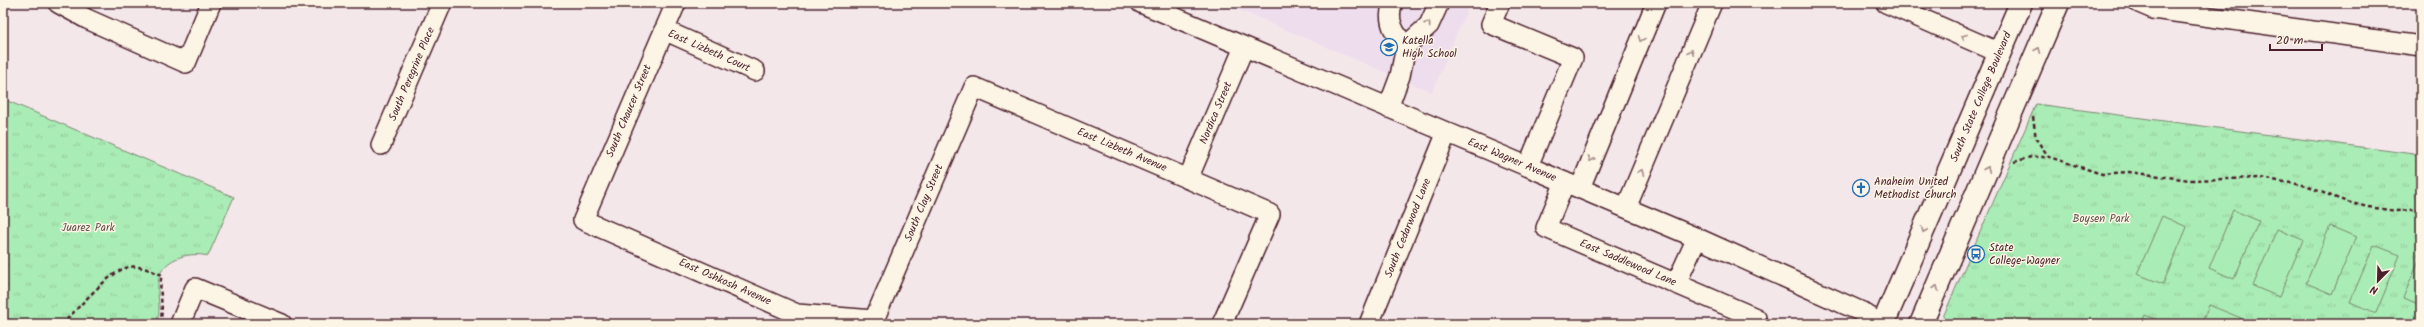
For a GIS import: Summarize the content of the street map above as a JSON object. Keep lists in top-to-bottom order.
{
  "streets": {
    "main road": ["South State College Boulevard"],
    "street": [
      "East Lizbeth Court",
      "South Peregrine Place",
      "South Chaucer Street",
      "Nordica Street",
      "East Lizbeth Avenue",
      "East Wagner Avenue",
      "South Clay Street",
      "South Cedarwood Lane",
      "East Saddlewood Lane",
      "East Oshkosh Avenue"
    ]
  },
  "crossings": [
    ["East Lizbeth Court", "South Chaucer Street"],
    ["South State College Boulevard", "East Wagner Avenue"],
    ["South Chaucer Street", "East Oshkosh Avenue"],
    ["Nordica Street", "East Lizbeth Avenue"],
    ["Nordica Street", "East Wagner Avenue"],
    ["East Lizbeth Avenue", "South Clay Street"],
    ["East Wagner Avenue", "South Cedarwood Lane"],
    ["East Wagner Avenue", "East Saddlewood Lane"],
    ["South Clay Street", "East Oshkosh Avenue"]
  ],
  "parks": ["Boysen Park", "Juarez Park"],
  "places": {
    "school or university": ["Katella High School"],
    "church": ["Anaheim United Methodist Church"],
    "bus stop": ["State College-Wagner"]
  },
  "scale_bar": "20 m",
  "north": "bottom left"
}
